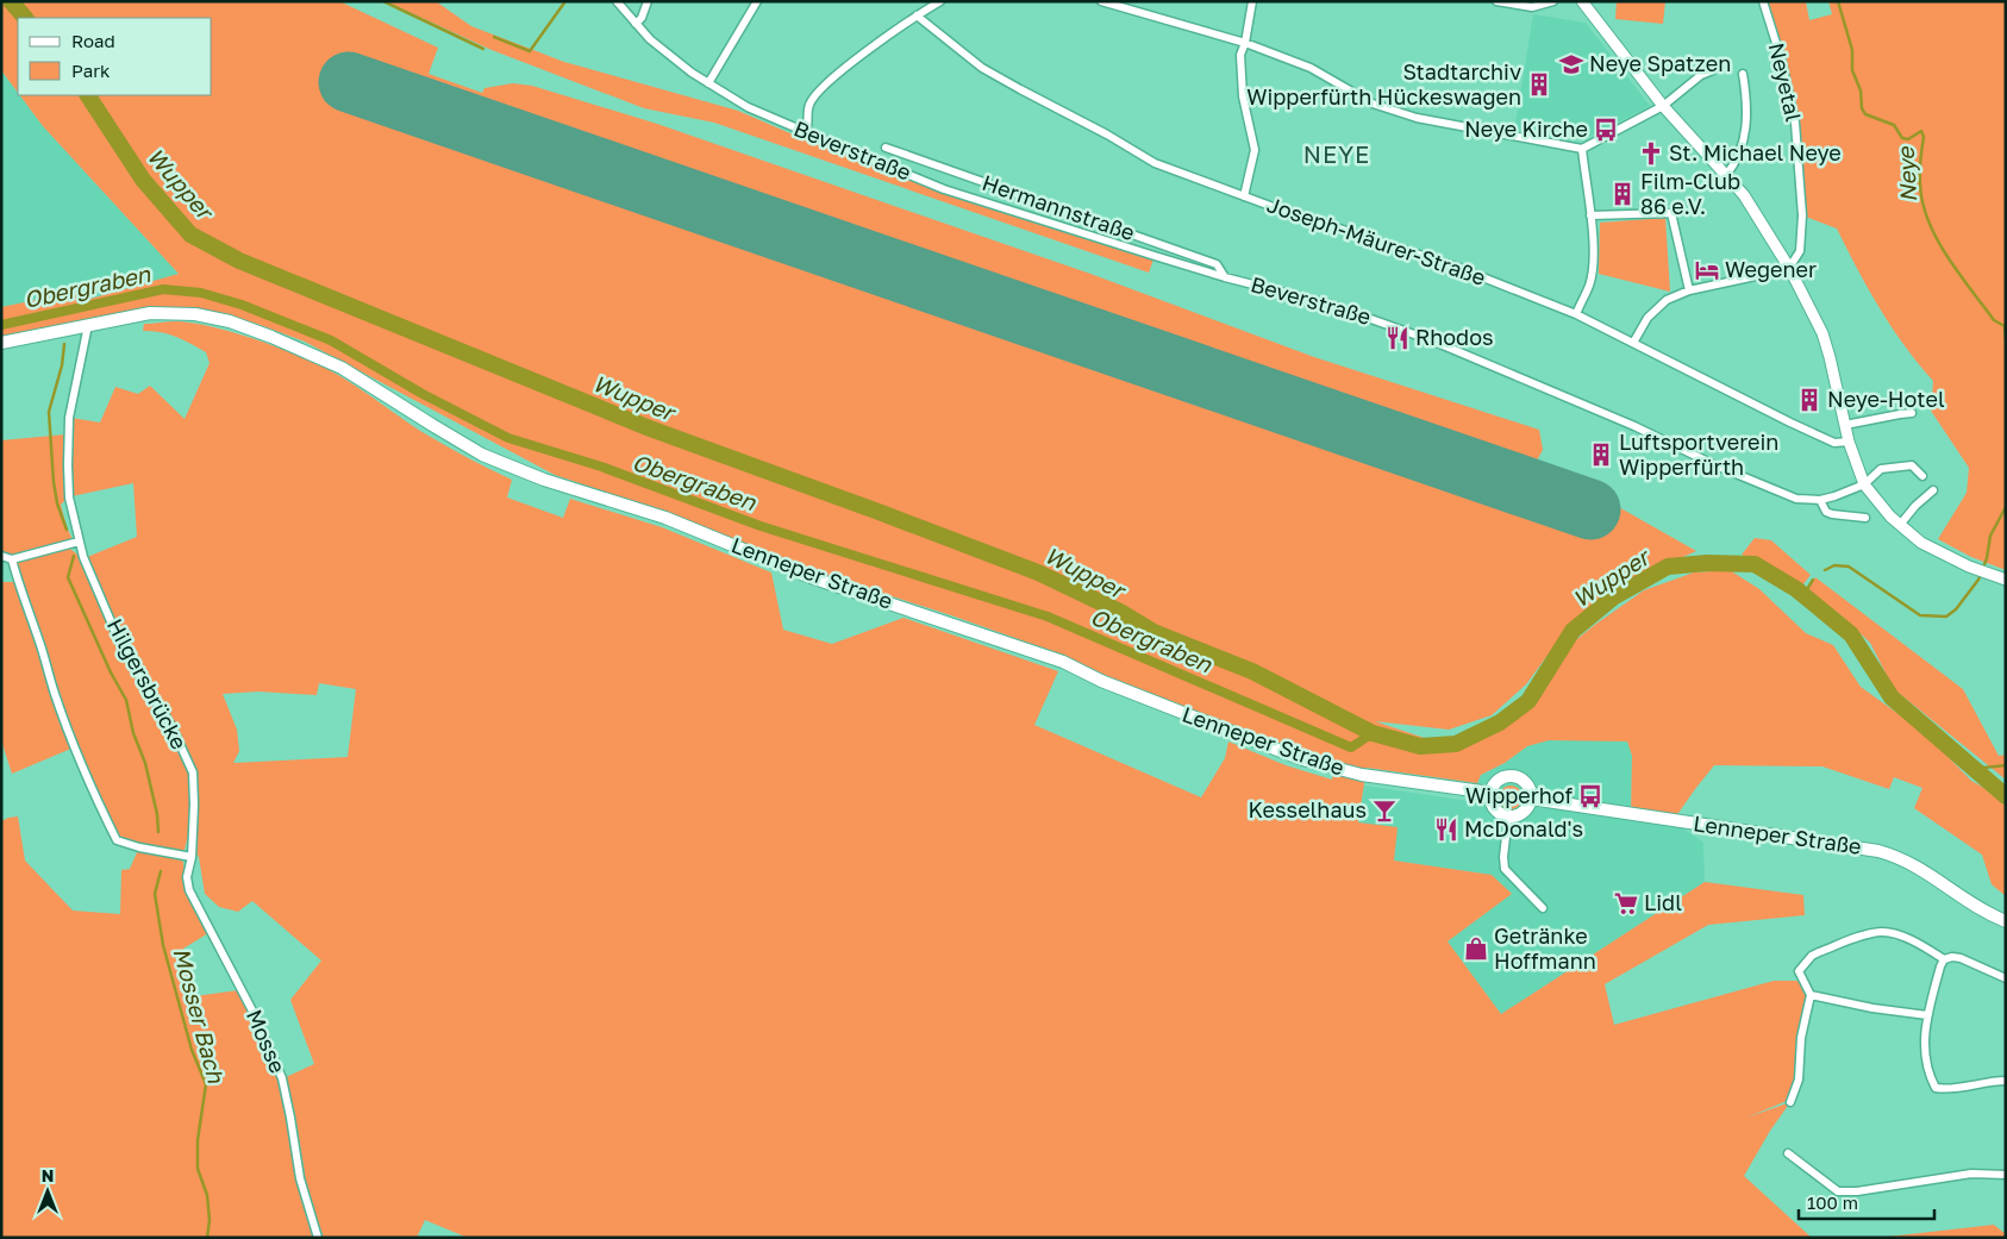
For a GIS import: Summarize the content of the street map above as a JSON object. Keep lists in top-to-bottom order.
{
  "streets": {
    "main road": ["Lenneper Straße"],
    "street": [
      "Neyetal",
      "Beverstraße",
      "Hermannstraße",
      "Joseph-Mäurer-Straße",
      "Hilgersbrücke",
      "Mosse"
    ]
  },
  "crossings": [
    ["Beverstraße", "Hermannstraße"],
    ["Lenneper Straße", "Hilgersbrücke"],
    ["Hilgersbrücke", "Mosse"]
  ],
  "districts": ["NEYE"],
  "water": [
    "Neye",
    "Wupper",
    "Obergraben",
    "Mosser Bach"
  ],
  "places": {
    "school or university": ["Neye Spatzen"],
    "building": [
      "Stadtarchiv Wipperfürth Hückeswagen",
      "Film-Club 86 e.V.",
      "Neye-Hotel",
      "Luftsportverein Wipperfürth"
    ],
    "bus stop": ["Neye Kirche", "Wipperhof"],
    "church": ["St. Michael Neye"],
    "hotel": ["Wegener"],
    "restaurant": ["Rhodos", "McDonald's"],
    "bar": ["Kesselhaus"],
    "supermarket": ["Lidl"],
    "shop": ["Getränke Hoffmann"]
  },
  "legend": ["Road", "Park"],
  "scale_bar": "100 m",
  "north": "top"
}
